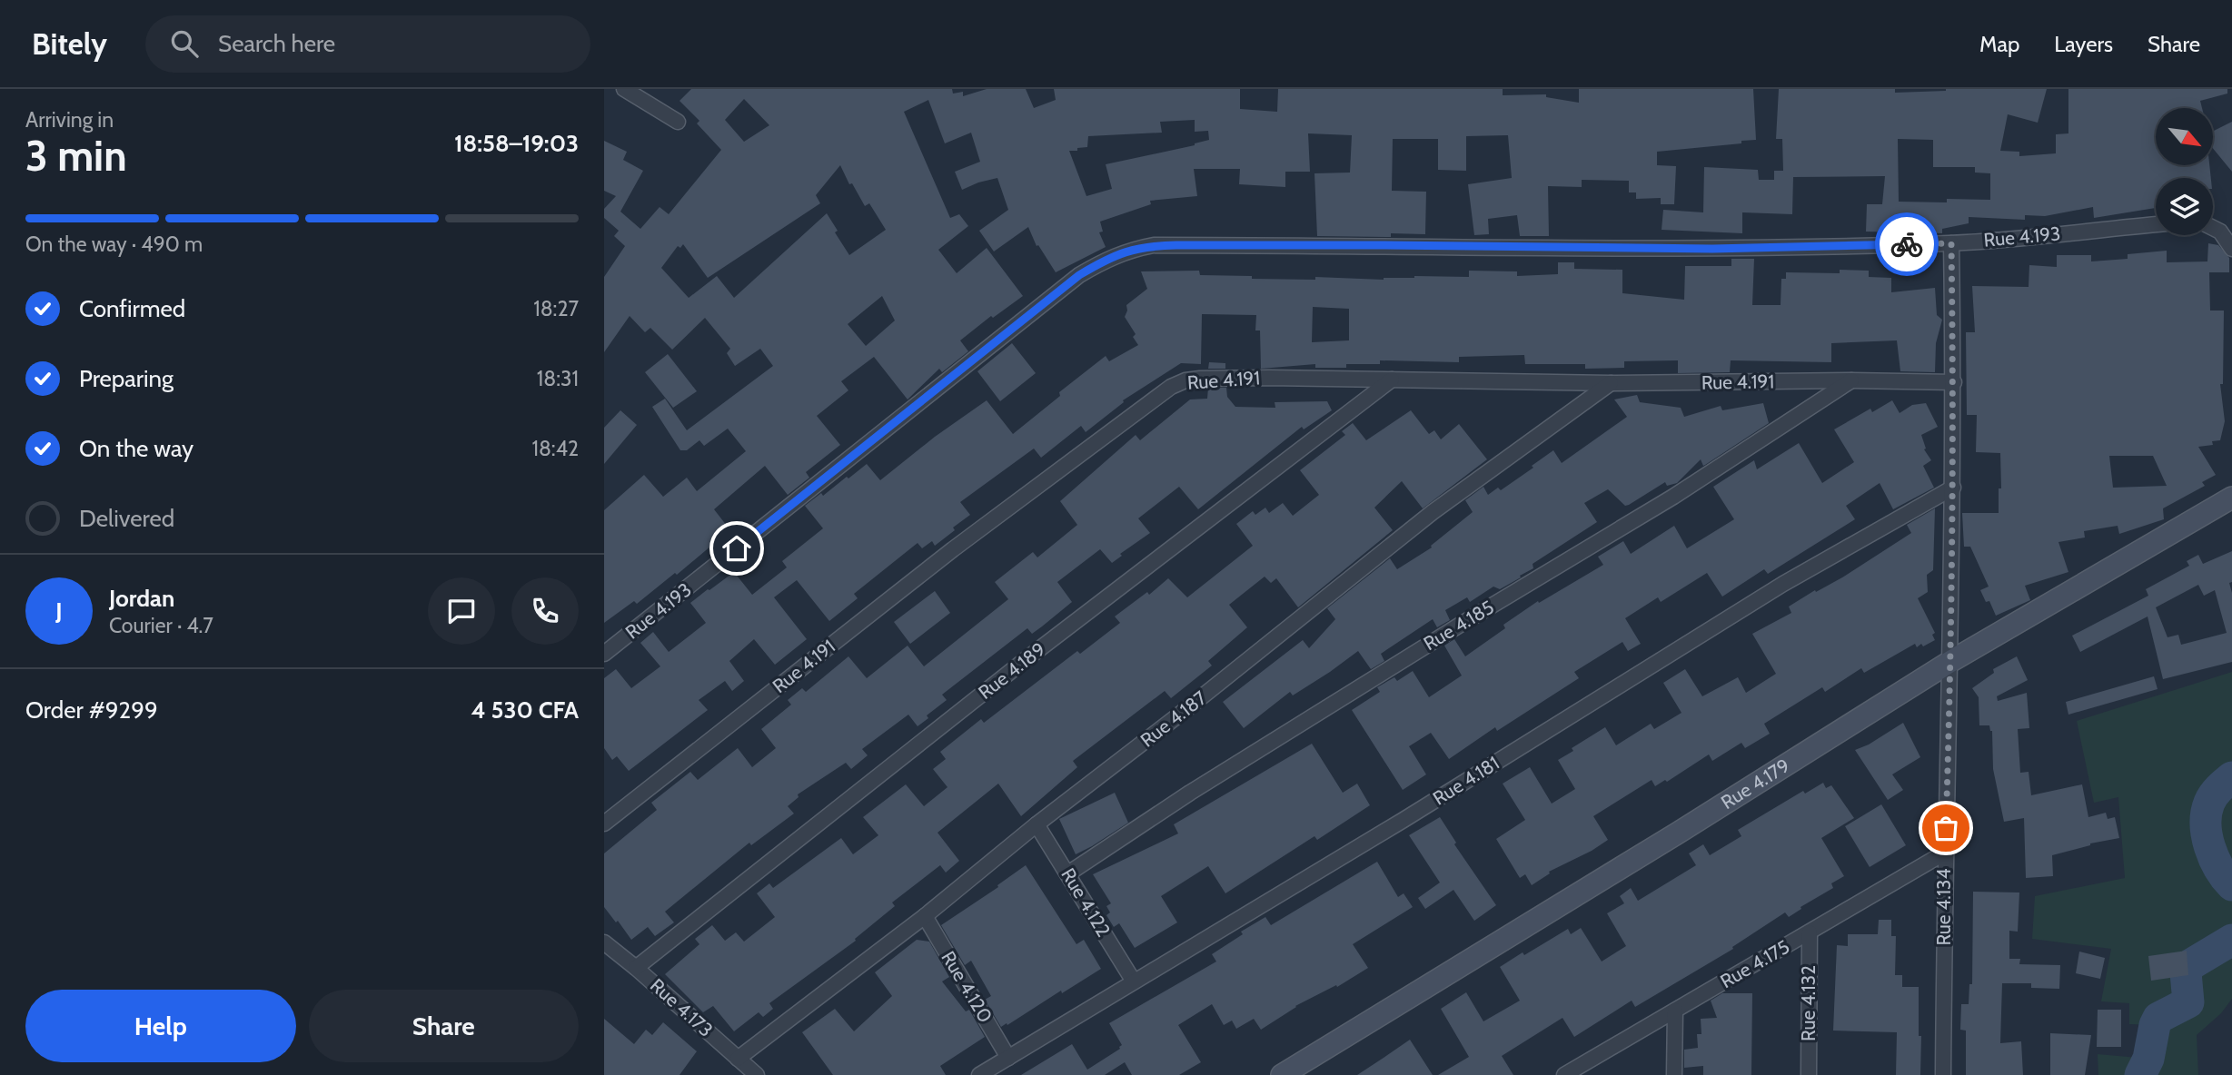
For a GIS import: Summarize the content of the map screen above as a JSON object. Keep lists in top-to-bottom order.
{
  "streets": {
    "street": [
      "Rue 4.193",
      "Rue 4.191",
      "Rue 4.185",
      "Rue 4.189",
      "Rue 4.187",
      "Rue 4.181",
      "Rue 4.179",
      "Rue 4.122",
      "Rue 4.134",
      "Rue 4.175",
      "Rue 4.120",
      "Rue 4.132",
      "Rue 4.173"
    ]
  },
  "crossings": [
    ["Rue 4.193", "Rue 4.134"],
    ["Rue 4.191", "Rue 4.185"],
    ["Rue 4.191", "Rue 4.189"],
    ["Rue 4.191", "Rue 4.187"],
    ["Rue 4.191", "Rue 4.134"],
    ["Rue 4.185", "Rue 4.122"],
    ["Rue 4.189", "Rue 4.173"],
    ["Rue 4.187", "Rue 4.122"],
    ["Rue 4.187", "Rue 4.120"],
    ["Rue 4.187", "Rue 4.173"],
    ["Rue 4.181", "Rue 4.122"],
    ["Rue 4.181", "Rue 4.134"],
    ["Rue 4.181", "Rue 4.120"],
    ["Rue 4.179", "Rue 4.134"],
    ["Rue 4.134", "Rue 4.175"],
    ["Rue 4.175", "Rue 4.132"]
  ],
  "north": "bottom right",
  "page": {
    "header": "Bitely",
    "search": "Search here",
    "nav": ["Map", "Layers", "Share"],
    "heading": ["3 min", "Arriving in", "18:58–19:03"],
    "panel": [
      "Jordan",
      "Courier · 4.7",
      "Order #9299",
      "4 530 CFA"
    ],
    "bar": "On the way · 490 m",
    "list": [
      ["Confirmed", "18:27"],
      ["Preparing", "18:31"],
      ["On the way", "18:42"],
      "Delivered"
    ],
    "round": "J",
    "buttons": ["Help", "Share"]
  }
}
